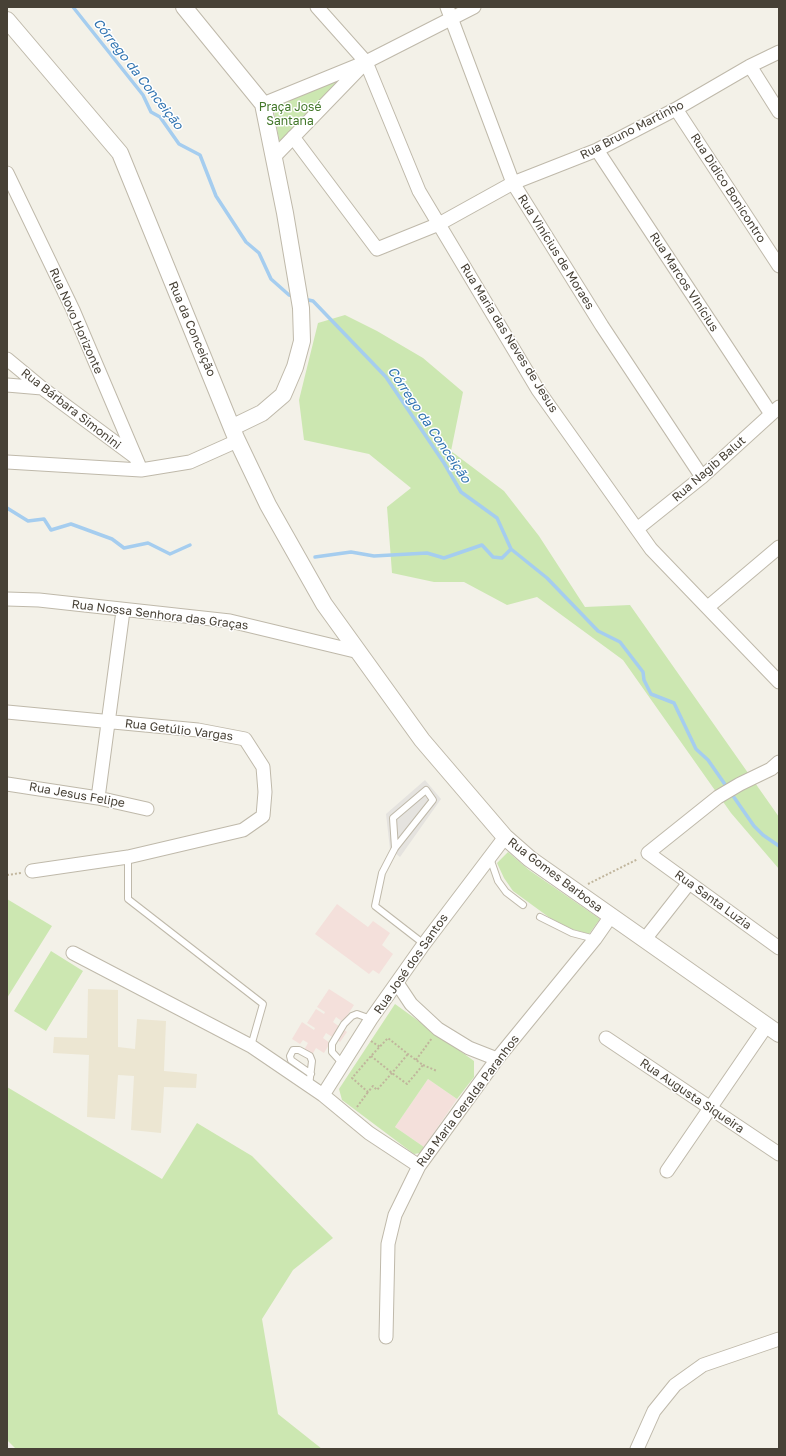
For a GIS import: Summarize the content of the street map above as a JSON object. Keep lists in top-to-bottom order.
{
  "streets": {
    "street": [
      "Rua Bruno Martinho",
      "Rua Didico Bonicontro",
      "Rua Vinícius de Moraes",
      "Rua Marcos VInícius",
      "Rua Novo Horizonte",
      "Rua da Conceição",
      "Rua Maria das Neves de Jesus",
      "Rua Bárbara Simonini",
      "Rua Nagib Balut",
      "Rua Nossa Senhora das Graças",
      "Rua Getúlio Vargas",
      "Rua Jesus Felipe",
      "Rua Gomes Barbosa",
      "Rua Santa Luzia",
      "Rua José dos Santos",
      "Rua Augusta Siqueira",
      "Rua Maria Geralda Paranhos"
    ]
  },
  "crossings": [
    ["Rua Bruno Martinho", "Rua Didico Bonicontro"],
    ["Rua Bruno Martinho", "Rua Vinícius de Moraes"],
    ["Rua Bruno Martinho", "Rua Marcos VInícius"],
    ["Rua Bruno Martinho", "Rua Maria das Neves de Jesus"],
    ["Rua Vinícius de Moraes", "Rua Nagib Balut"],
    ["Rua Marcos VInícius", "Rua Nagib Balut"],
    ["Rua Novo Horizonte", "Rua Bárbara Simonini"],
    ["Rua da Conceição", "Rua Nossa Senhora das Graças"],
    ["Rua da Conceição", "Rua Gomes Barbosa"],
    ["Rua Maria das Neves de Jesus", "Rua Nagib Balut"],
    ["Rua Nossa Senhora das Graças", "Rua Gomes Barbosa"],
    ["Rua Gomes Barbosa", "Rua José dos Santos"],
    ["Rua Gomes Barbosa", "Rua Maria Geralda Paranhos"]
  ],
  "water": ["Córrego da Conceição"],
  "parks": ["Praça José Santana"]
}
